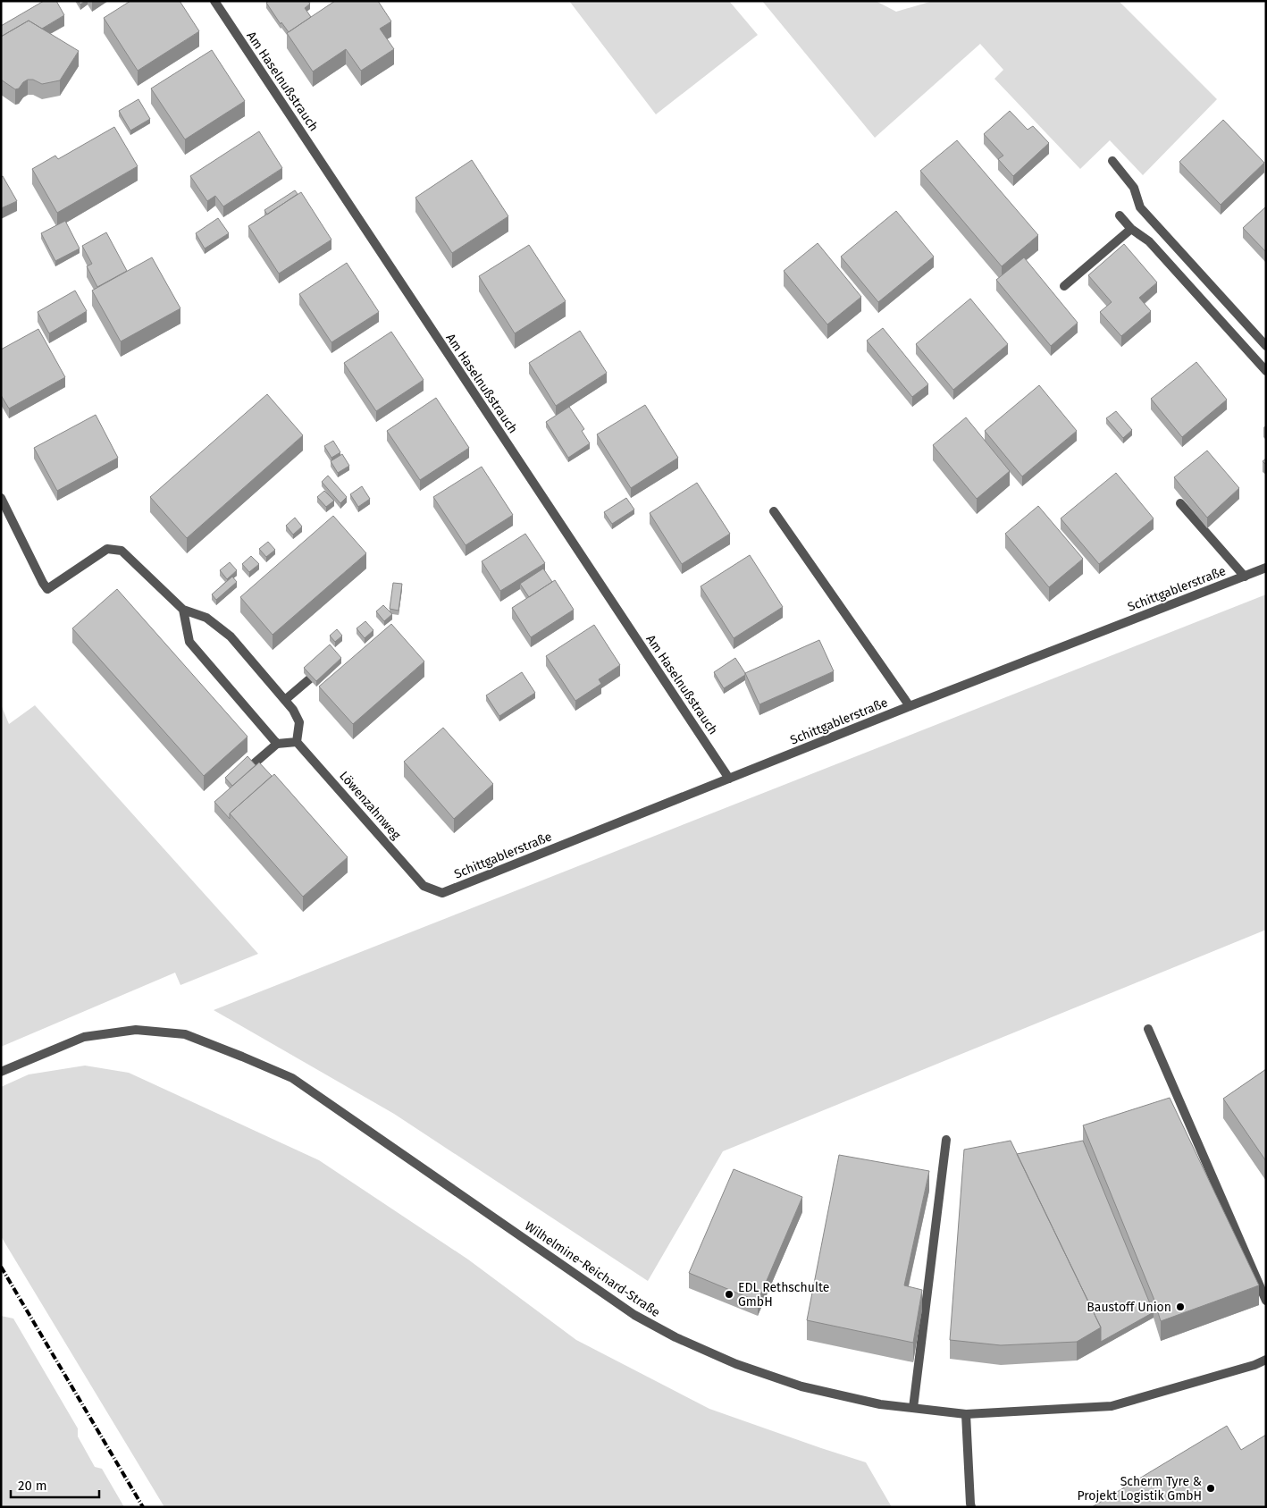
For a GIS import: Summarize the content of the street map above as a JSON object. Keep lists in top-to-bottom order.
{
  "streets": {
    "street": [
      "Am Haselnußstrauch",
      "Schittgablerstraße",
      "Löwenzahnweg",
      "Wilhelmine-Reichard-Straße"
    ]
  },
  "crossings": [
    ["Am Haselnußstrauch", "Schittgablerstraße"],
    ["Schittgablerstraße", "Löwenzahnweg"]
  ],
  "places": ["EDL Rethschulte GmbH", "Baustoff Union", "Scherm Tyre & Projekt Logistik GmbH"],
  "scale_bar": "20 m"
}
